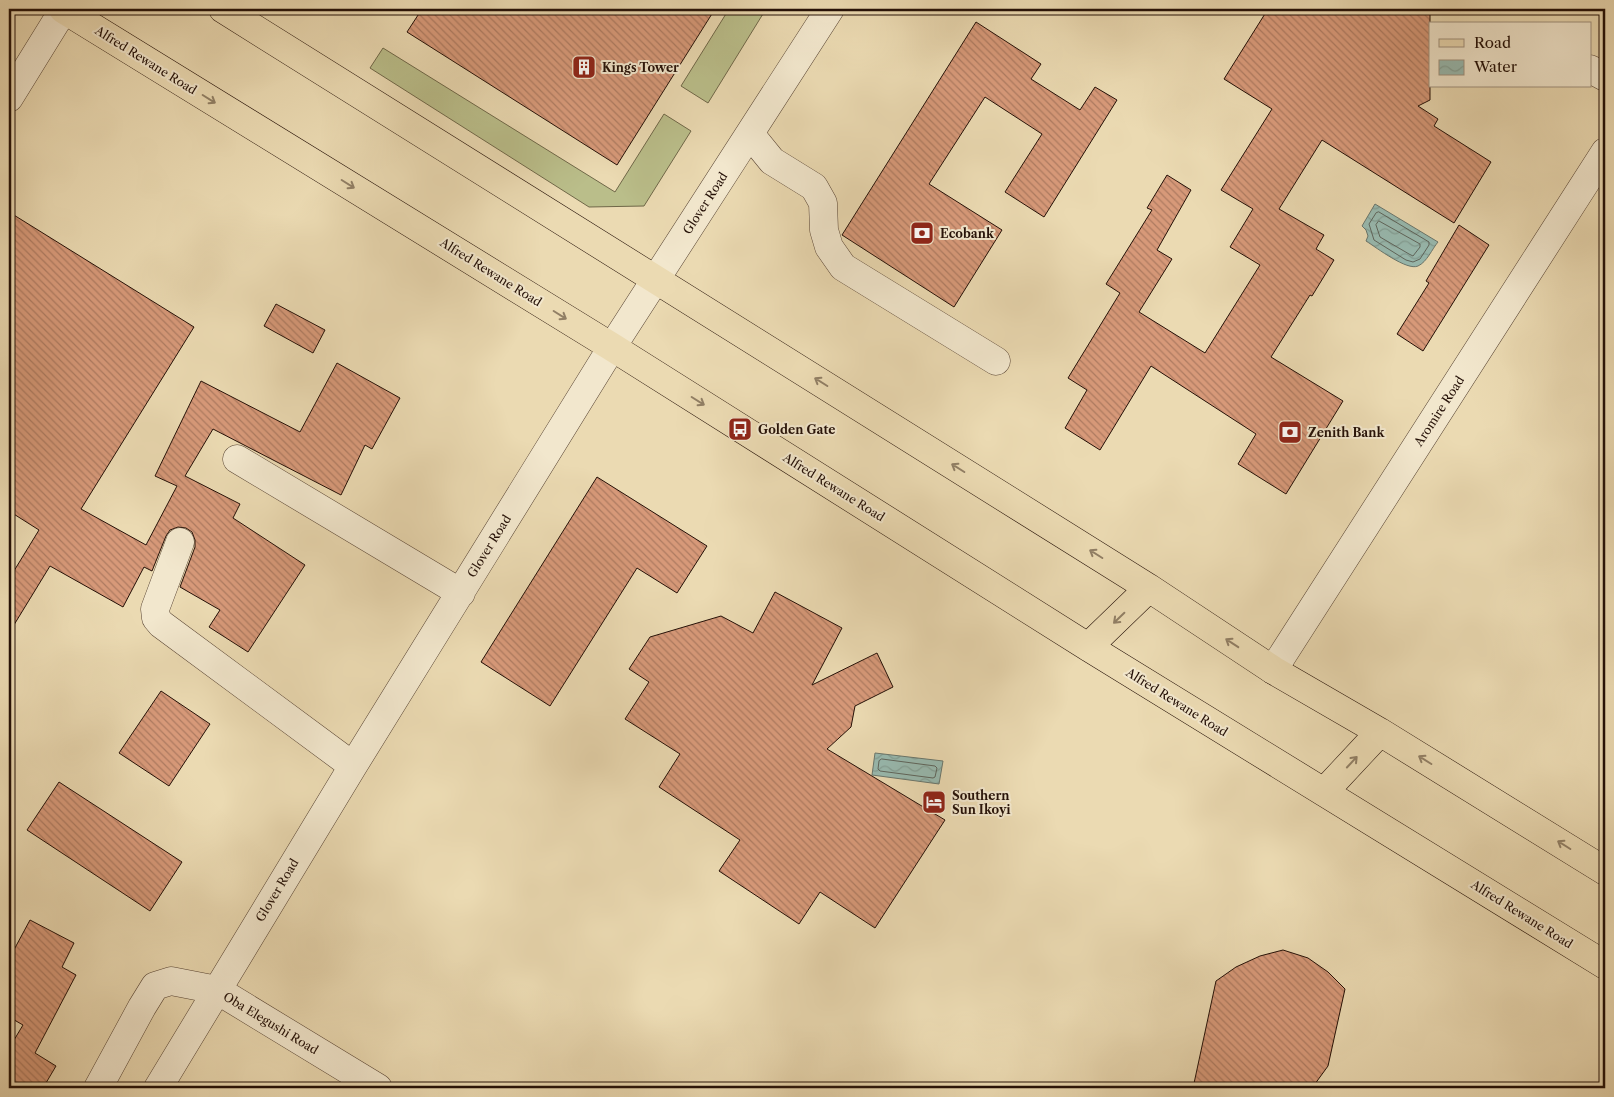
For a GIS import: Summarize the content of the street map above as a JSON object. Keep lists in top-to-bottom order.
{
  "streets": {
    "main road": ["Alfred Rewane Road"],
    "street": ["Glover Road", "Aromire Road", "Oba Elegushi Road"]
  },
  "crossings": [
    ["Alfred Rewane Road", "Glover Road"],
    ["Glover Road", "Oba Elegushi Road"]
  ],
  "places": {
    "building": ["Kings Tower"],
    "bank": ["Ecobank", "Zenith Bank"],
    "bus stop": ["Golden Gate"],
    "hotel": ["Southern Sun Ikoyi"]
  },
  "legend": ["Road", "Water"]
}
